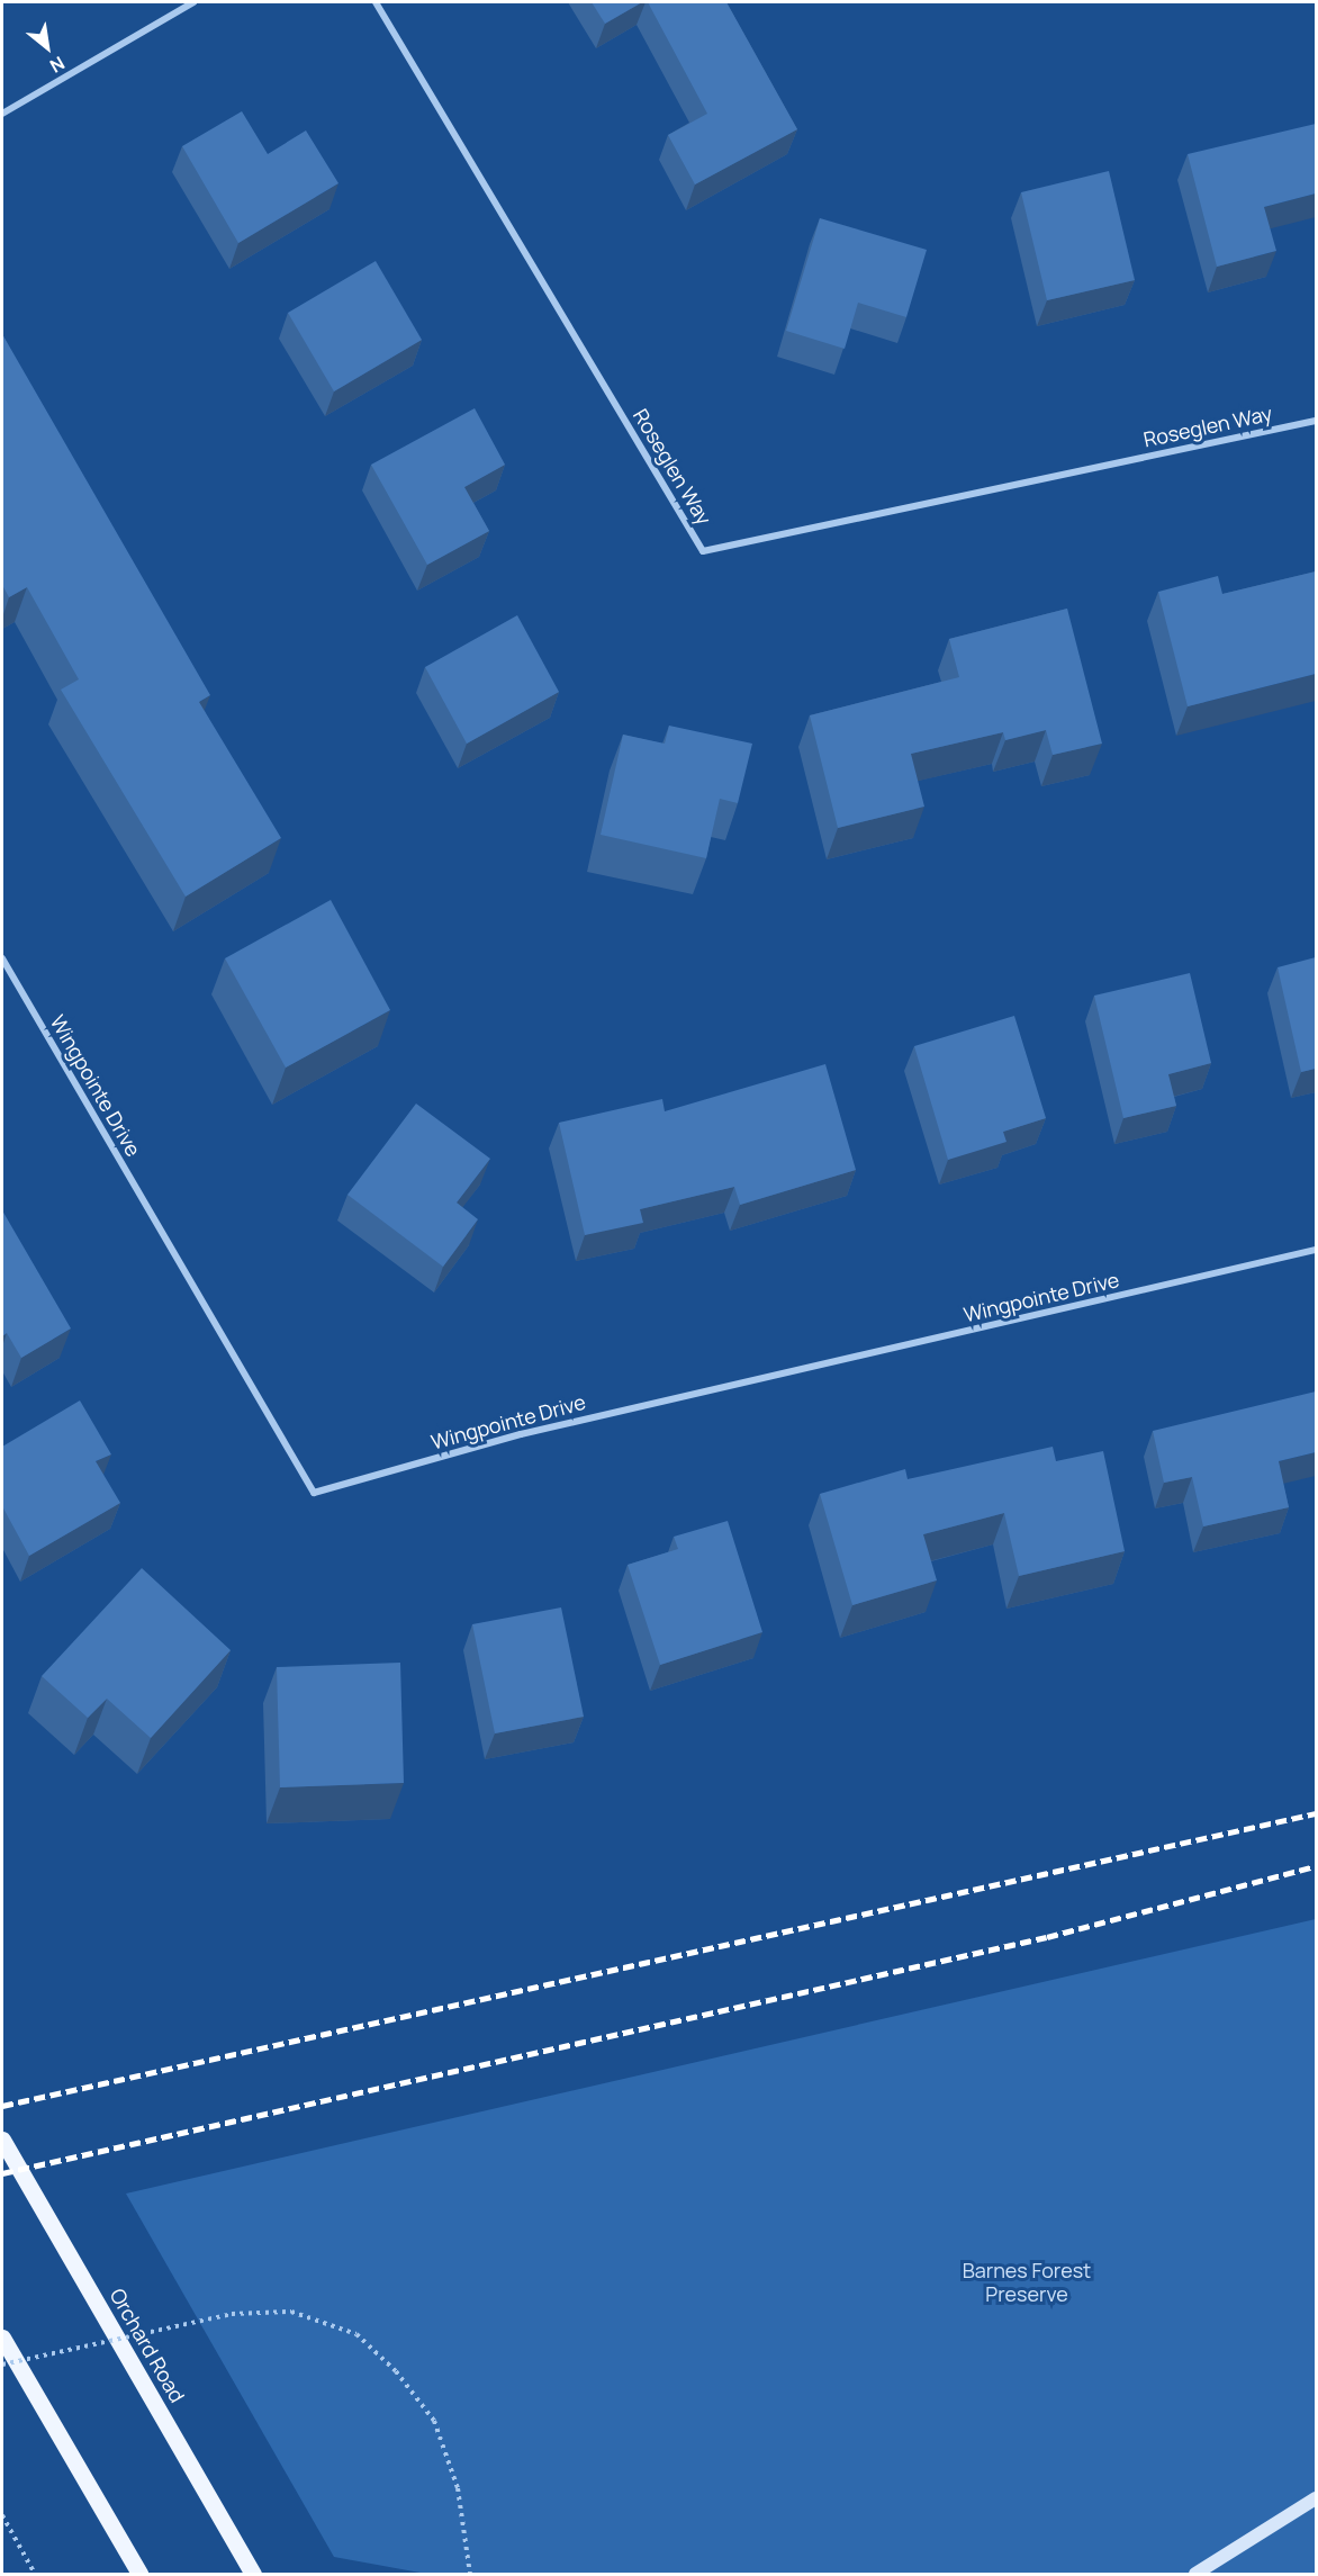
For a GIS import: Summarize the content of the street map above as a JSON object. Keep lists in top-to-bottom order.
{
  "streets": {
    "main road": ["Orchard Road"],
    "street": ["Roseglen Way", "Wingpointe Drive"]
  },
  "parks": ["Barnes Forest Preserve"],
  "north": "bottom right"
}
